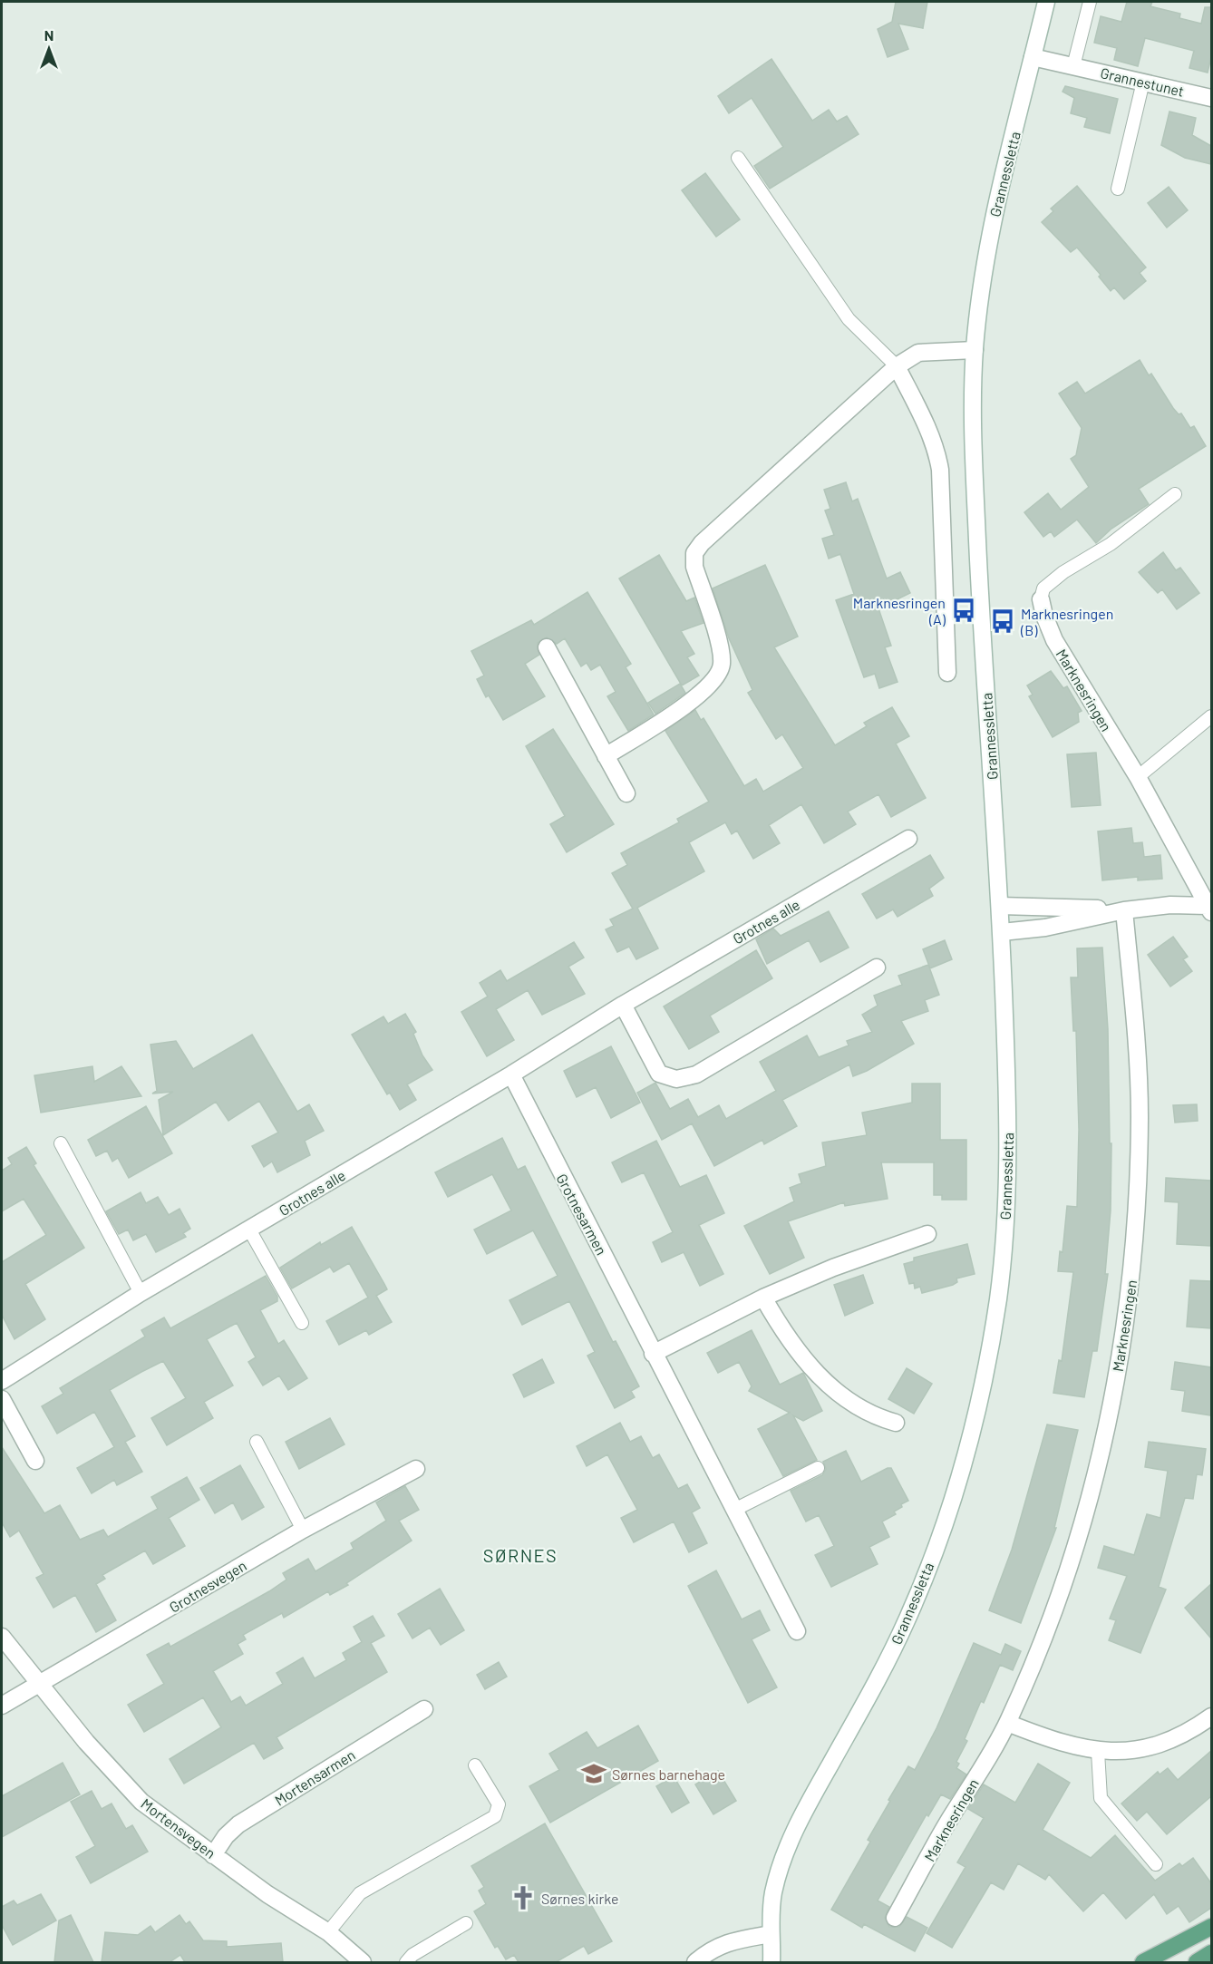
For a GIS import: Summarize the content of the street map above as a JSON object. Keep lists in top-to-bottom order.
{
  "streets": {
    "street": [
      "Grannestunet",
      "Grannessletta",
      "Marknesringen",
      "Grotnes alle",
      "Grotnesarmen",
      "Grotnesvegen",
      "Mortensarmen",
      "Mortensvegen"
    ]
  },
  "crossings": [
    ["Grannestunet", "Grannessletta"],
    ["Grannessletta", "Marknesringen"],
    ["Grotnes alle", "Grotnesarmen"],
    ["Grotnesvegen", "Mortensvegen"],
    ["Mortensarmen", "Mortensvegen"]
  ],
  "districts": ["SØRNES"],
  "places": {
    "bus stop": ["Marknesringen (A)", "Marknesringen (B)"],
    "school or university": ["Sørnes barnehage"],
    "church": ["Sørnes kirke"]
  },
  "north": "top"
}
